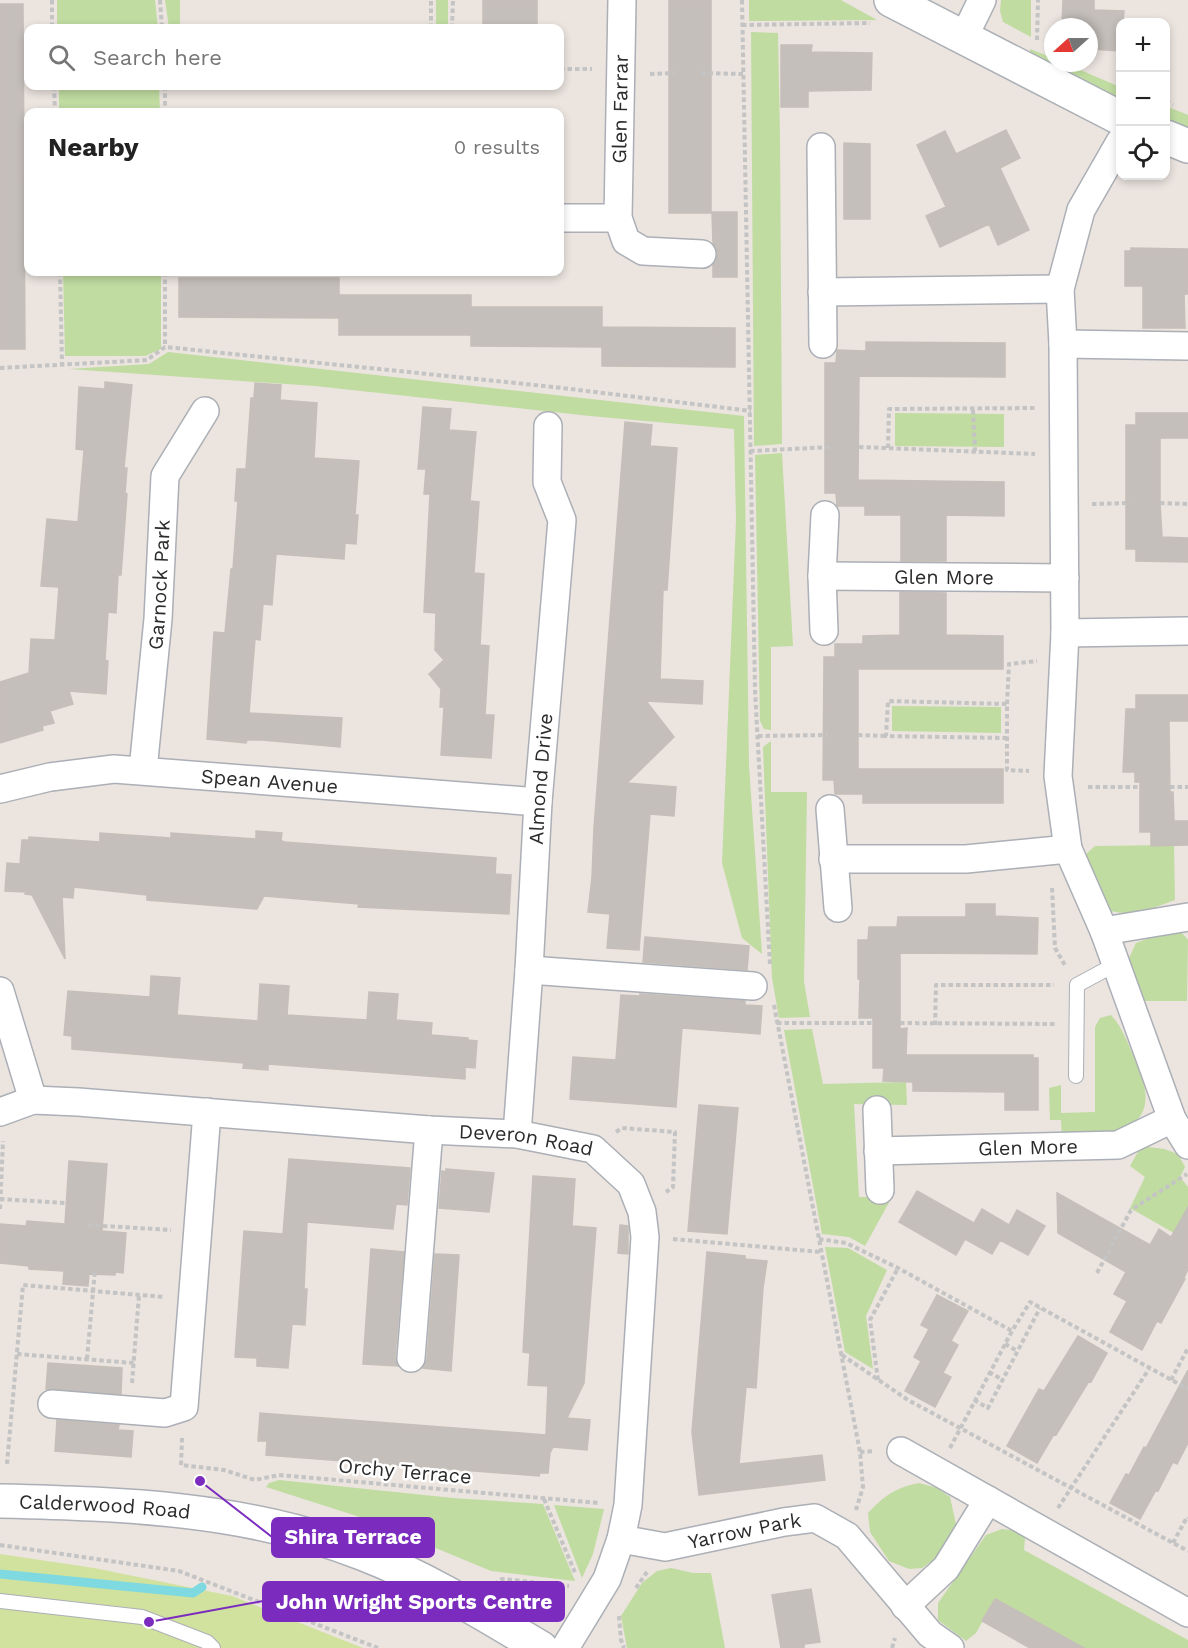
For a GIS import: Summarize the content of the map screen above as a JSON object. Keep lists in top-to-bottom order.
{
  "streets": {
    "street": [
      "Glen Farrar",
      "Glen More",
      "Garnock Park",
      "Almond Drive",
      "Spean Avenue",
      "Deveron Road",
      "Calderwood Road",
      "Yarrow Park"
    ],
    "path": ["Orchy Terrace"]
  },
  "crossings": [
    ["Garnock Park", "Spean Avenue"],
    ["Almond Drive", "Spean Avenue"],
    ["Almond Drive", "Deveron Road"],
    ["Deveron Road", "Orchy Terrace"],
    ["Deveron Road", "Yarrow Park"]
  ],
  "places": ["Shira Terrace", "John Wright Sports Centre"],
  "north": "left",
  "page": {
    "map_buttons": ["+", "−"],
    "search": "Search here",
    "heading": ["Nearby", "0 results"]
  }
}
